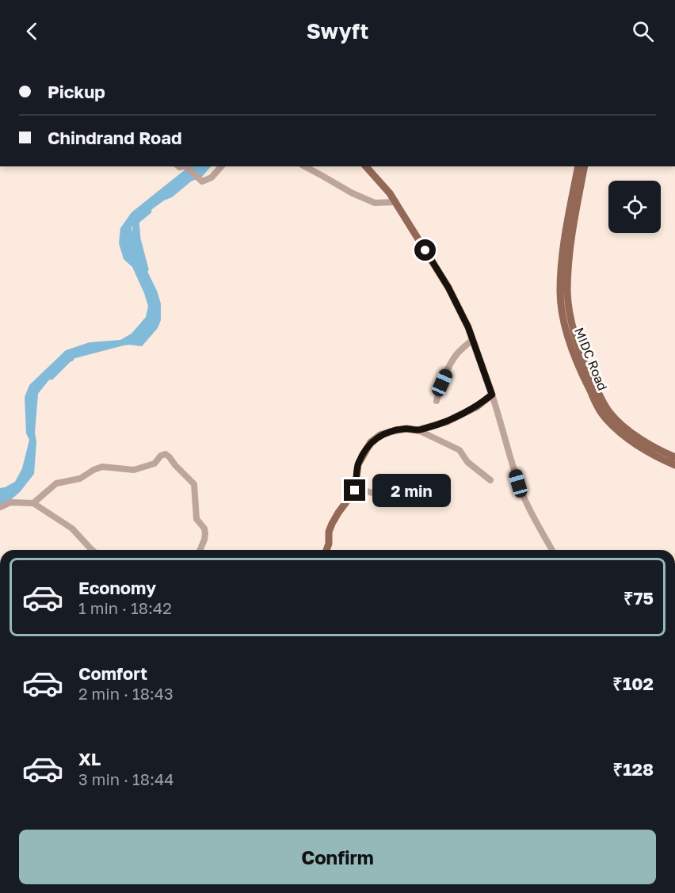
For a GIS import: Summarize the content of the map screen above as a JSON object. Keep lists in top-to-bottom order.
{
  "streets": {
    "main road": ["MIDC Road"]
  },
  "page": {
    "header": "Swyft",
    "banner": ["Pickup", "Chindrand Road"],
    "bubble": "2 min",
    "list": [
      {
        "name": "Economy",
        "note": "1 min · 18:42",
        "value": "₹75"
      },
      {
        "name": "Comfort",
        "note": "2 min · 18:43",
        "value": "₹102"
      },
      {
        "name": "XL",
        "note": "3 min · 18:44",
        "value": "₹128"
      }
    ],
    "buttons": "Confirm"
  }
}
